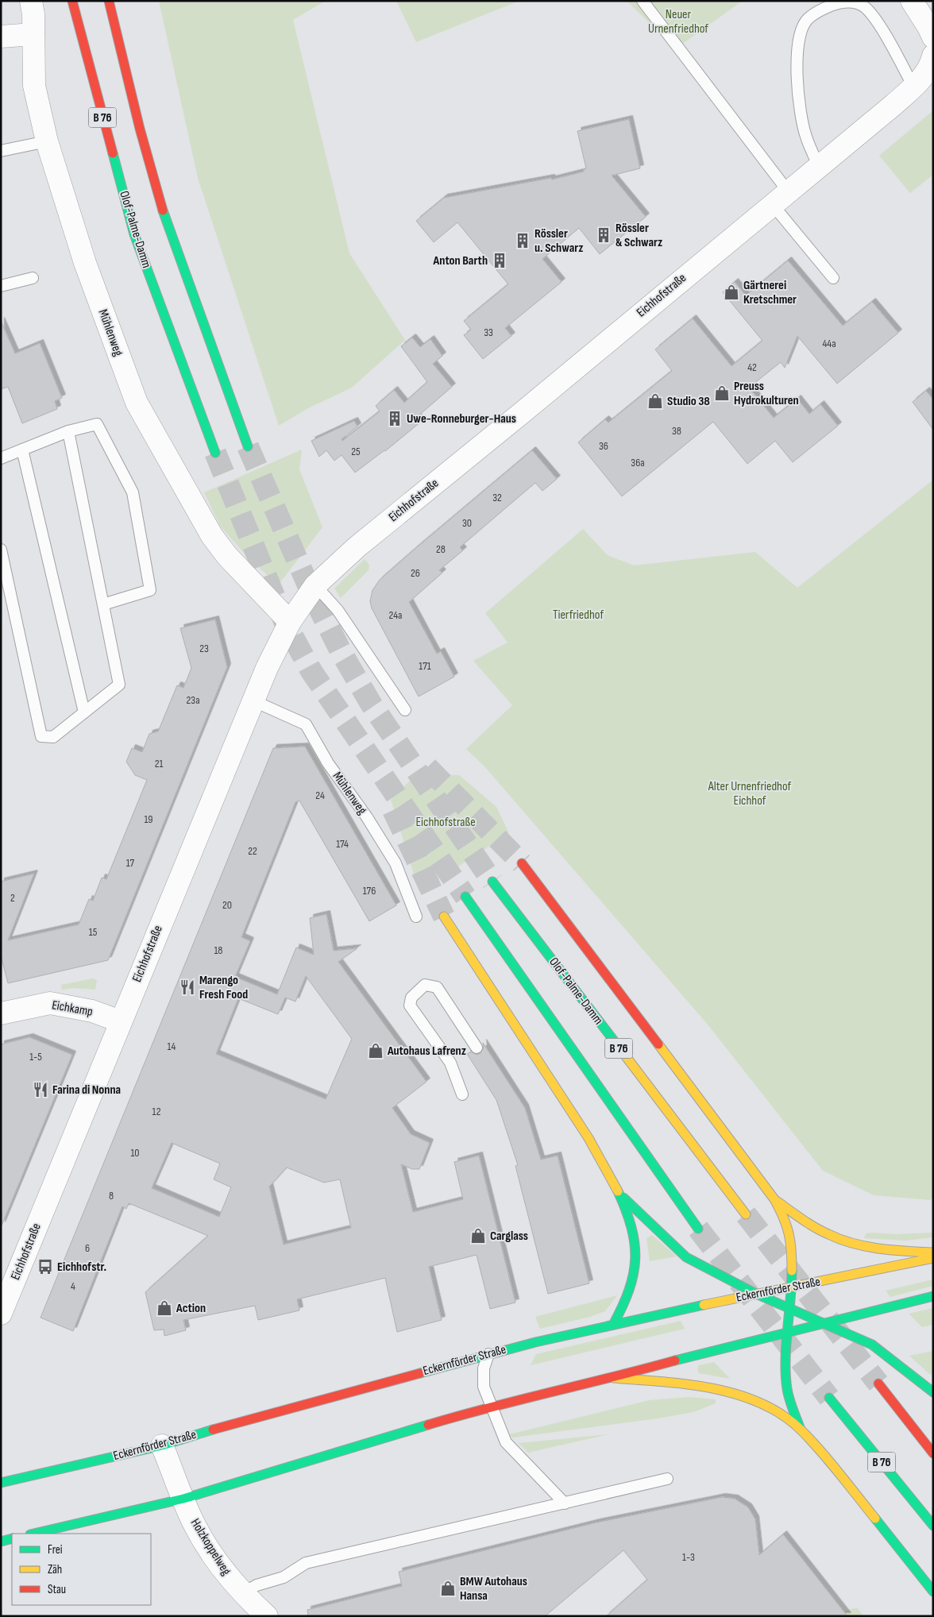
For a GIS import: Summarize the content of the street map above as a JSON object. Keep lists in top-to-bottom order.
{
  "streets": {
    "main road": ["B 76", "Olof-Palme-Damm", "Eckernförder Straße"],
    "street": [
      "Eichhofstraße",
      "Mühlenweg",
      "Eichkamp",
      "Holzkoppelweg"
    ]
  },
  "crossings": [
    ["Eichhofstraße", "Mühlenweg"],
    ["Eichhofstraße", "Eichkamp"],
    ["Eckernförder Straße", "Holzkoppelweg"]
  ],
  "parks": [
    "Neuer Urnenfriedhof",
    "Tierfriedhof",
    "Alter Urnenfriedhof Eichhof",
    "Eichhofstraße"
  ],
  "places": {
    "building": [
      "Rössler & Schwarz",
      "Rössler u. Schwarz",
      "Anton Barth",
      "Uwe-Ronneburger-Haus"
    ],
    "shop": [
      "Gärtnerei Kretschmer",
      "Preuss Hydrokulturen",
      "Studio 38",
      "Autohaus Lafrenz",
      "Carglass",
      "Action",
      "BMW Autohaus Hansa"
    ],
    "restaurant": ["Marengo Fresh Food", "Farina di Nonna"],
    "bus stop": ["Eichhofstr."]
  },
  "house_numbers": [
    "33",
    "44a",
    "42",
    "38",
    "36",
    "25",
    "36a",
    "32",
    "30",
    "28",
    "26",
    "24a",
    "23",
    "171",
    "23a",
    "21",
    "24",
    "19",
    "174",
    "22",
    "17",
    "176",
    "2",
    "20",
    "15",
    "18",
    "14",
    "1-5",
    "12",
    "10",
    "8",
    "6",
    "4",
    "1-3"
  ],
  "legend": ["Frei", "Zäh", "Stau"]
}
